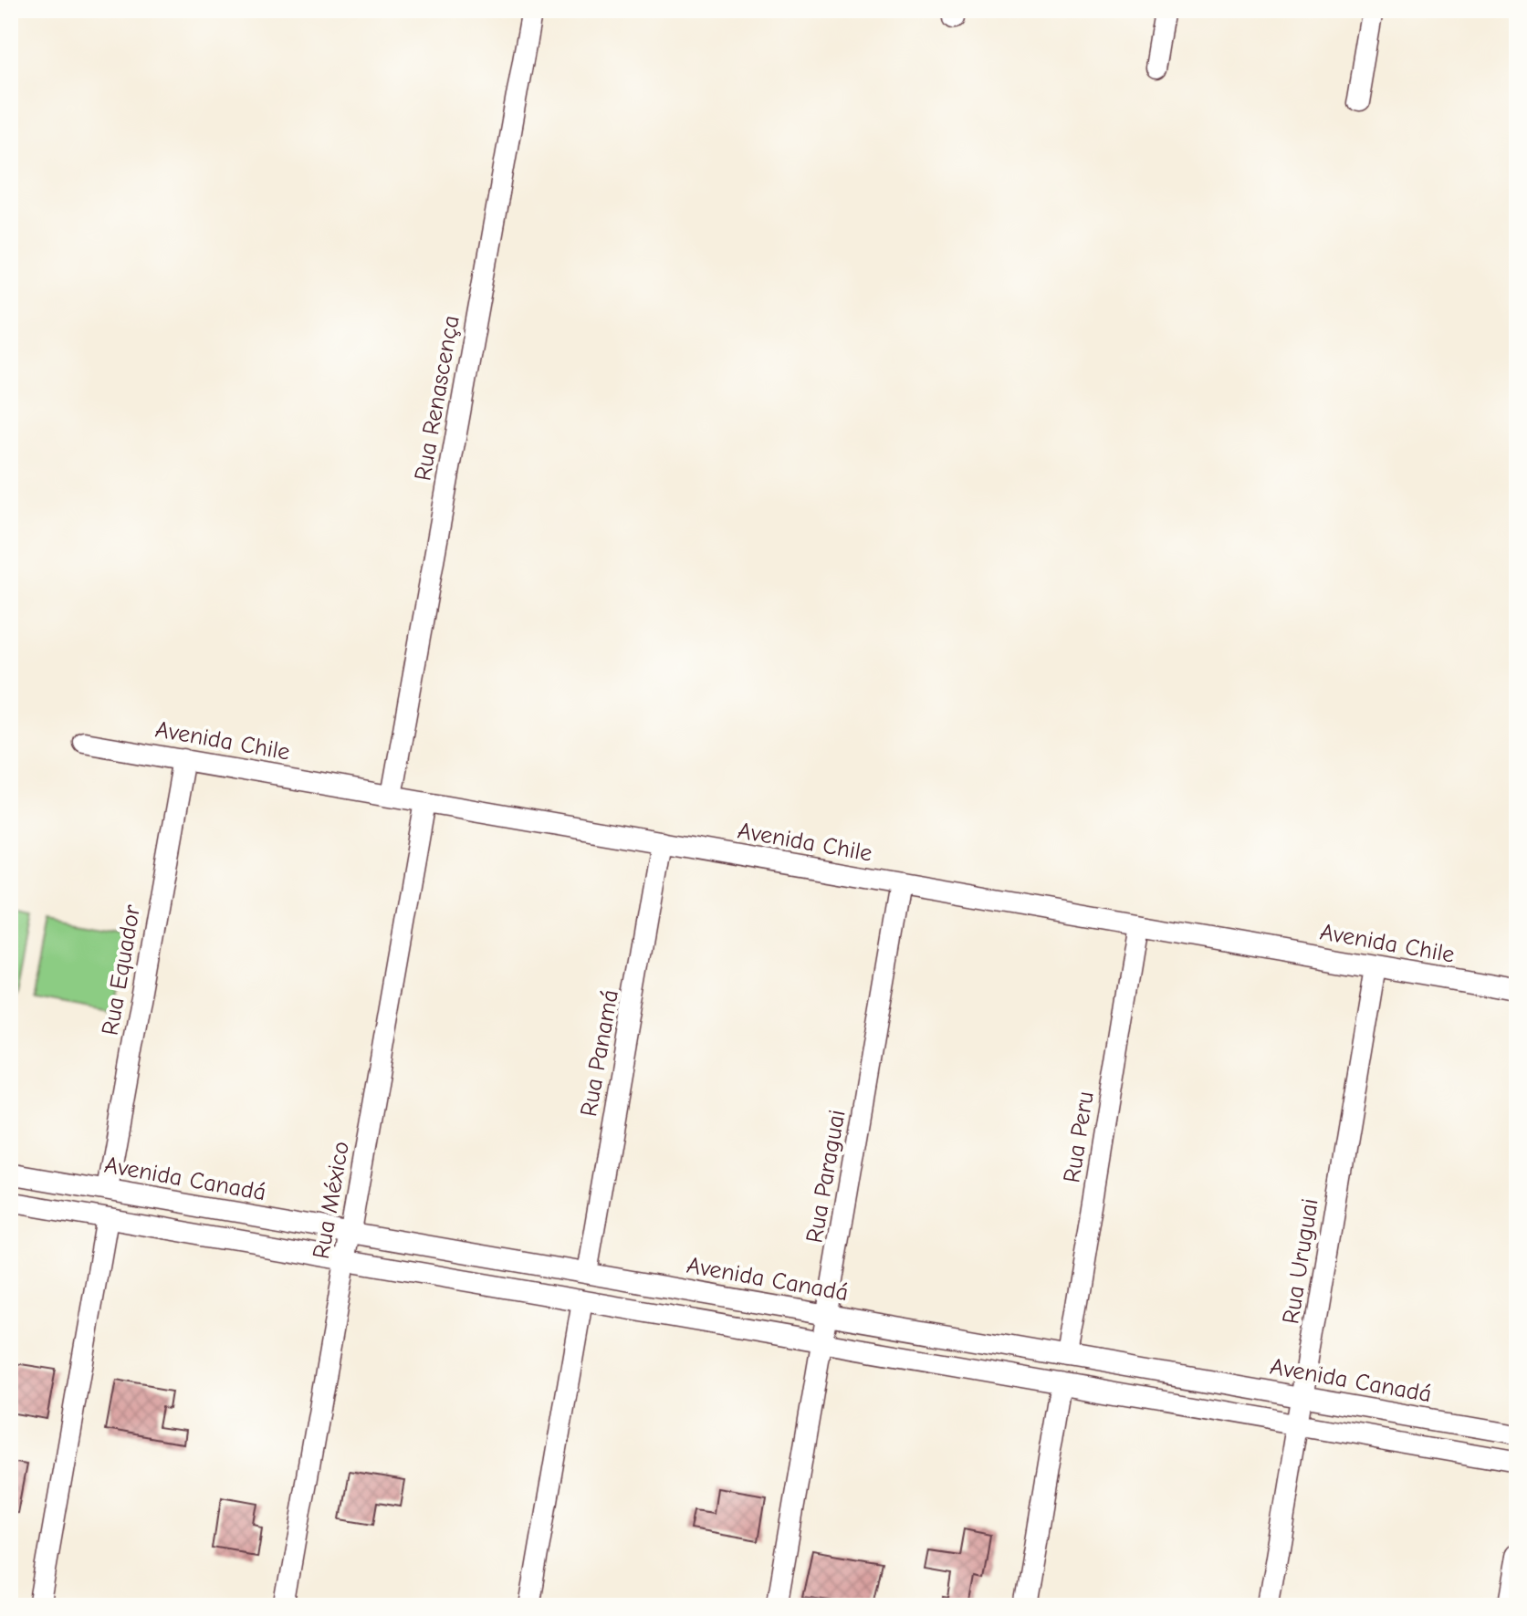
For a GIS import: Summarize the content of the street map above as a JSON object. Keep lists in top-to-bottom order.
{
  "streets": {
    "street": [
      "Rua Renascença",
      "Avenida Chile",
      "Rua Equador",
      "Rua Panamá",
      "Rua Peru",
      "Rua Paraguai",
      "Avenida Canadá",
      "Rua México",
      "Rua Uruguai"
    ]
  },
  "crossings": [
    ["Rua Renascença", "Avenida Chile"],
    ["Avenida Chile", "Rua Equador"],
    ["Avenida Chile", "Rua Panamá"],
    ["Avenida Chile", "Rua Peru"],
    ["Avenida Chile", "Rua Paraguai"],
    ["Avenida Chile", "Rua México"],
    ["Avenida Chile", "Rua Uruguai"],
    ["Rua Equador", "Avenida Canadá"],
    ["Rua Panamá", "Avenida Canadá"],
    ["Rua Peru", "Avenida Canadá"],
    ["Rua Paraguai", "Avenida Canadá"],
    ["Avenida Canadá", "Rua México"],
    ["Avenida Canadá", "Rua Uruguai"]
  ]
}
